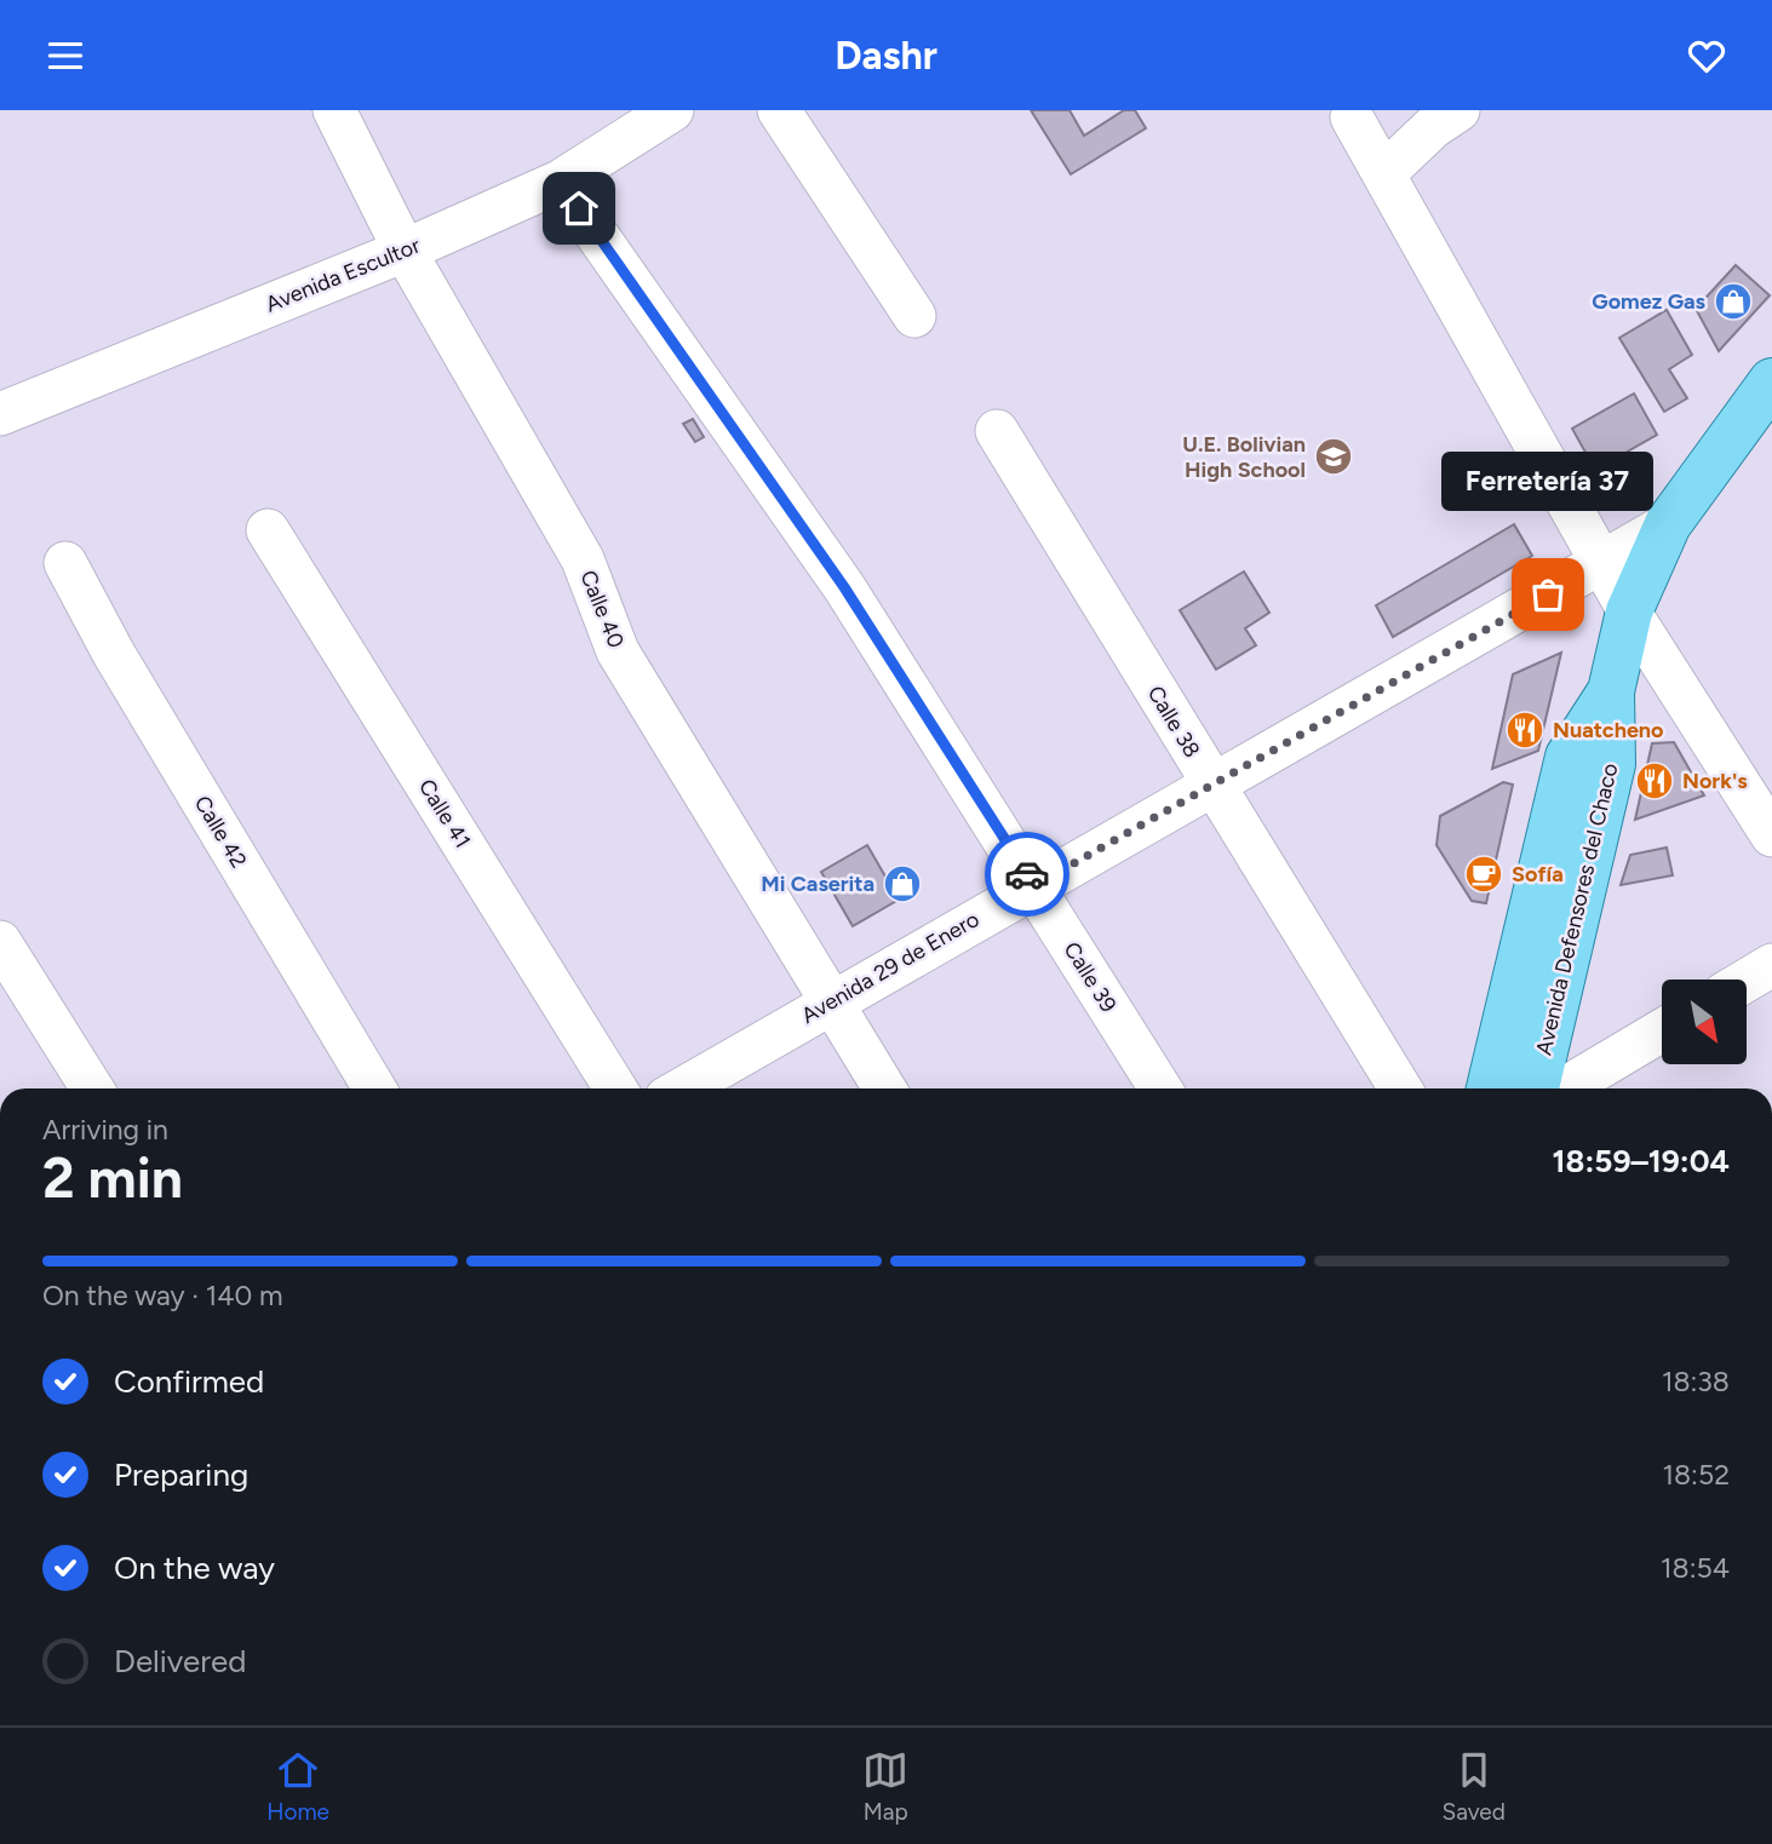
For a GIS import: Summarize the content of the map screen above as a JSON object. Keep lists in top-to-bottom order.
{
  "streets": {
    "main road": ["Avenida Defensores del Chaco"],
    "street": [
      "Avenida Escultor",
      "Calle 40",
      "Calle 38",
      "Calle 41",
      "Calle 42",
      "Avenida 29 de Enero",
      "Calle 39"
    ]
  },
  "crossings": [
    ["Avenida Escultor", "Calle 40"],
    ["Avenida Escultor", "Calle 39"],
    ["Calle 40", "Avenida 29 de Enero"],
    ["Calle 38", "Avenida 29 de Enero"],
    ["Avenida 29 de Enero", "Calle 39"]
  ],
  "places": {
    "shop": ["Gomez Gas", "Mi Caserita"],
    "school or university": ["U.E. Bolivian High School"],
    "other": ["Ferretería 37"],
    "restaurant": ["Nuatcheno", "Nork's"],
    "cafe": ["Sofía"]
  },
  "north": "bottom right",
  "page": {
    "header": "Dashr",
    "bubble": "Ferretería 37",
    "heading": ["2 min", "Arriving in", "18:59–19:04"],
    "bar": "On the way · 140 m",
    "list": [
      ["Confirmed", "18:38"],
      ["Preparing", "18:52"],
      ["On the way", "18:54"],
      "Delivered"
    ],
    "tabs": ["Home", "Map", "Saved"]
  }
}
